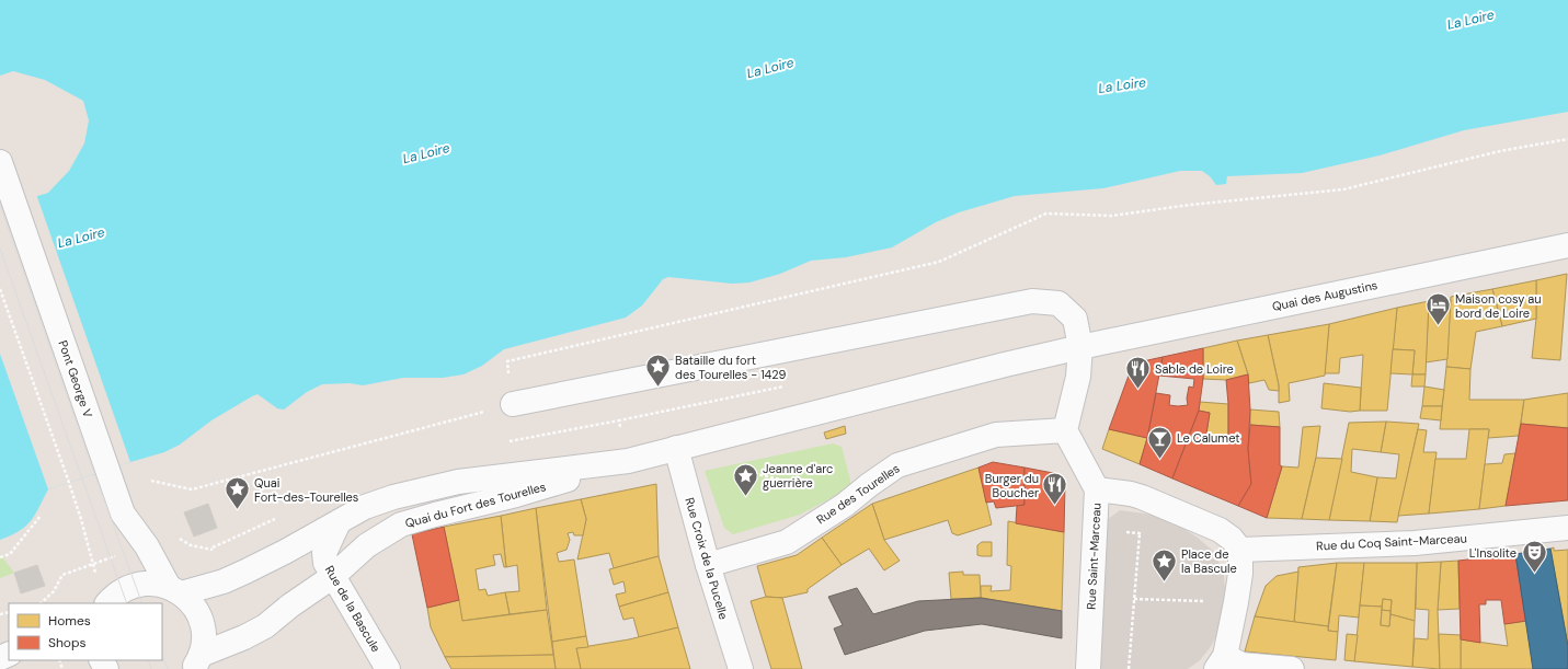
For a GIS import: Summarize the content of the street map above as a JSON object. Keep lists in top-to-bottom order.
{
  "streets": {
    "street": [
      "Quai des Augustins",
      "Pont George V",
      "Rue des Tourelles",
      "Quai du Fort des Tourelles",
      "Rue du Coq Saint-Marceau",
      "Rue Saint-Marceau",
      "Rue Croix de la Pucelle",
      "Rue de la Bascule"
    ]
  },
  "crossings": [
    ["Quai des Augustins", "Quai du Fort des Tourelles"],
    ["Quai des Augustins", "Rue Croix de la Pucelle"],
    ["Pont George V", "Quai du Fort des Tourelles"],
    ["Rue des Tourelles", "Rue Saint-Marceau"],
    ["Rue des Tourelles", "Rue Croix de la Pucelle"],
    ["Quai du Fort des Tourelles", "Rue de la Bascule"]
  ],
  "water": ["La Loire"],
  "places": {
    "hotel": ["Maison cosy au bord de Loire"],
    "place": [
      "Bataille du fort des Tourelles - 1429",
      "Jeanne d'arc guerrière",
      "Quai Fort-des-Tourelles",
      "Place de la Bascule"
    ],
    "restaurant": ["Sable de Loire", "Burger du Boucher"],
    "bar": ["Le Calumet"],
    "theatre": ["L'Insolite"]
  },
  "legend": ["Homes", "Shops"]
}
